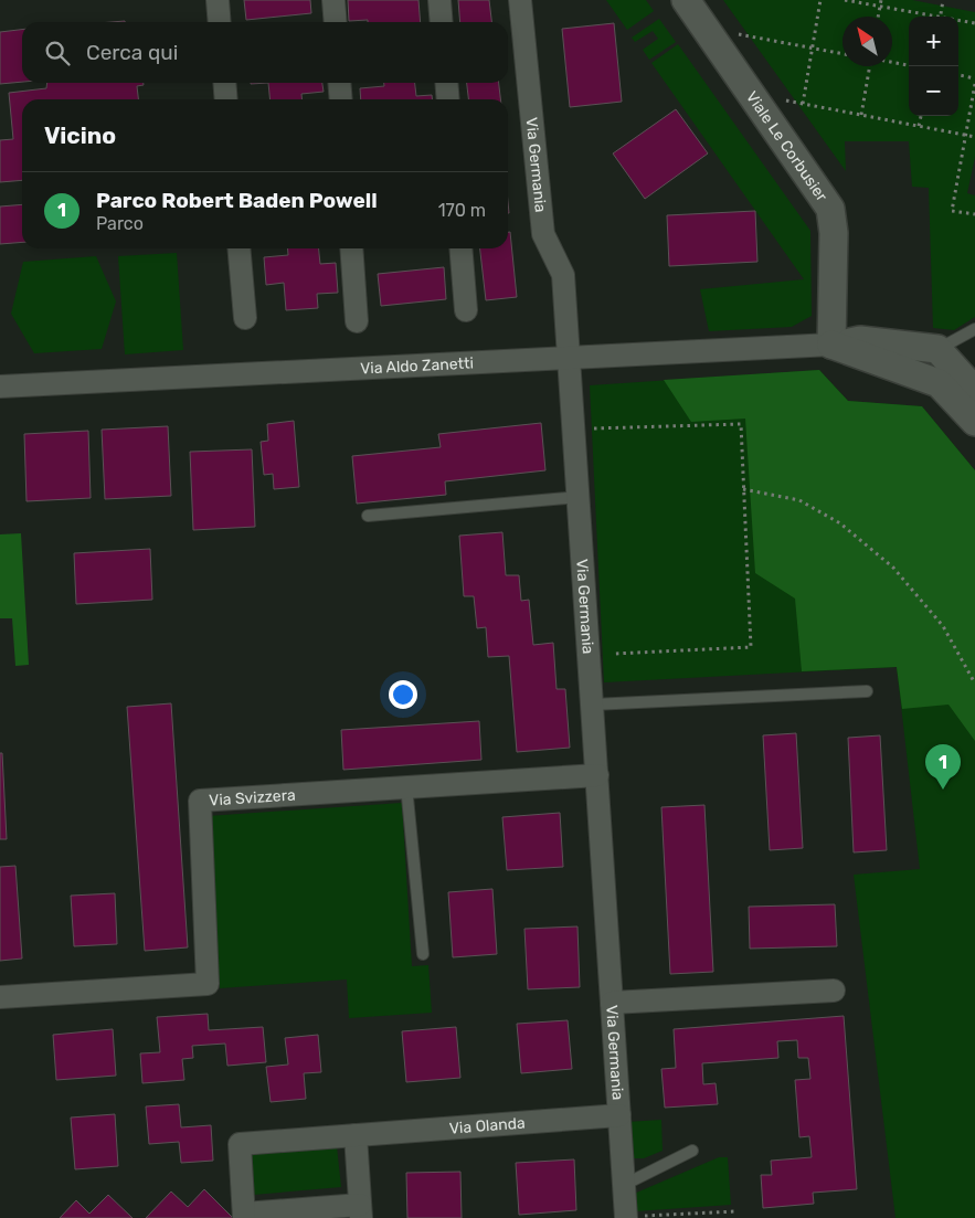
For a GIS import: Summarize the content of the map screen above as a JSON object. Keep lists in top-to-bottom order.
{
  "streets": {
    "street": [
      "Viale Le Corbusier",
      "Via Germania",
      "Via Aldo Zanetti",
      "Via Svizzera",
      "Via Olanda"
    ]
  },
  "crossings": [
    ["Viale Le Corbusier", "Via Aldo Zanetti"],
    ["Via Germania", "Via Aldo Zanetti"],
    ["Via Germania", "Via Svizzera"],
    ["Via Germania", "Via Olanda"]
  ],
  "north": "top left",
  "page": {
    "map_buttons": ["+", "−"],
    "search": "Cerca qui",
    "heading": "Vicino",
    "list": [
      {
        "mark": "1",
        "name": "Parco Robert Baden Powell",
        "note": "Parco",
        "value": "170 m"
      }
    ],
    "pins": "1"
  }
}
